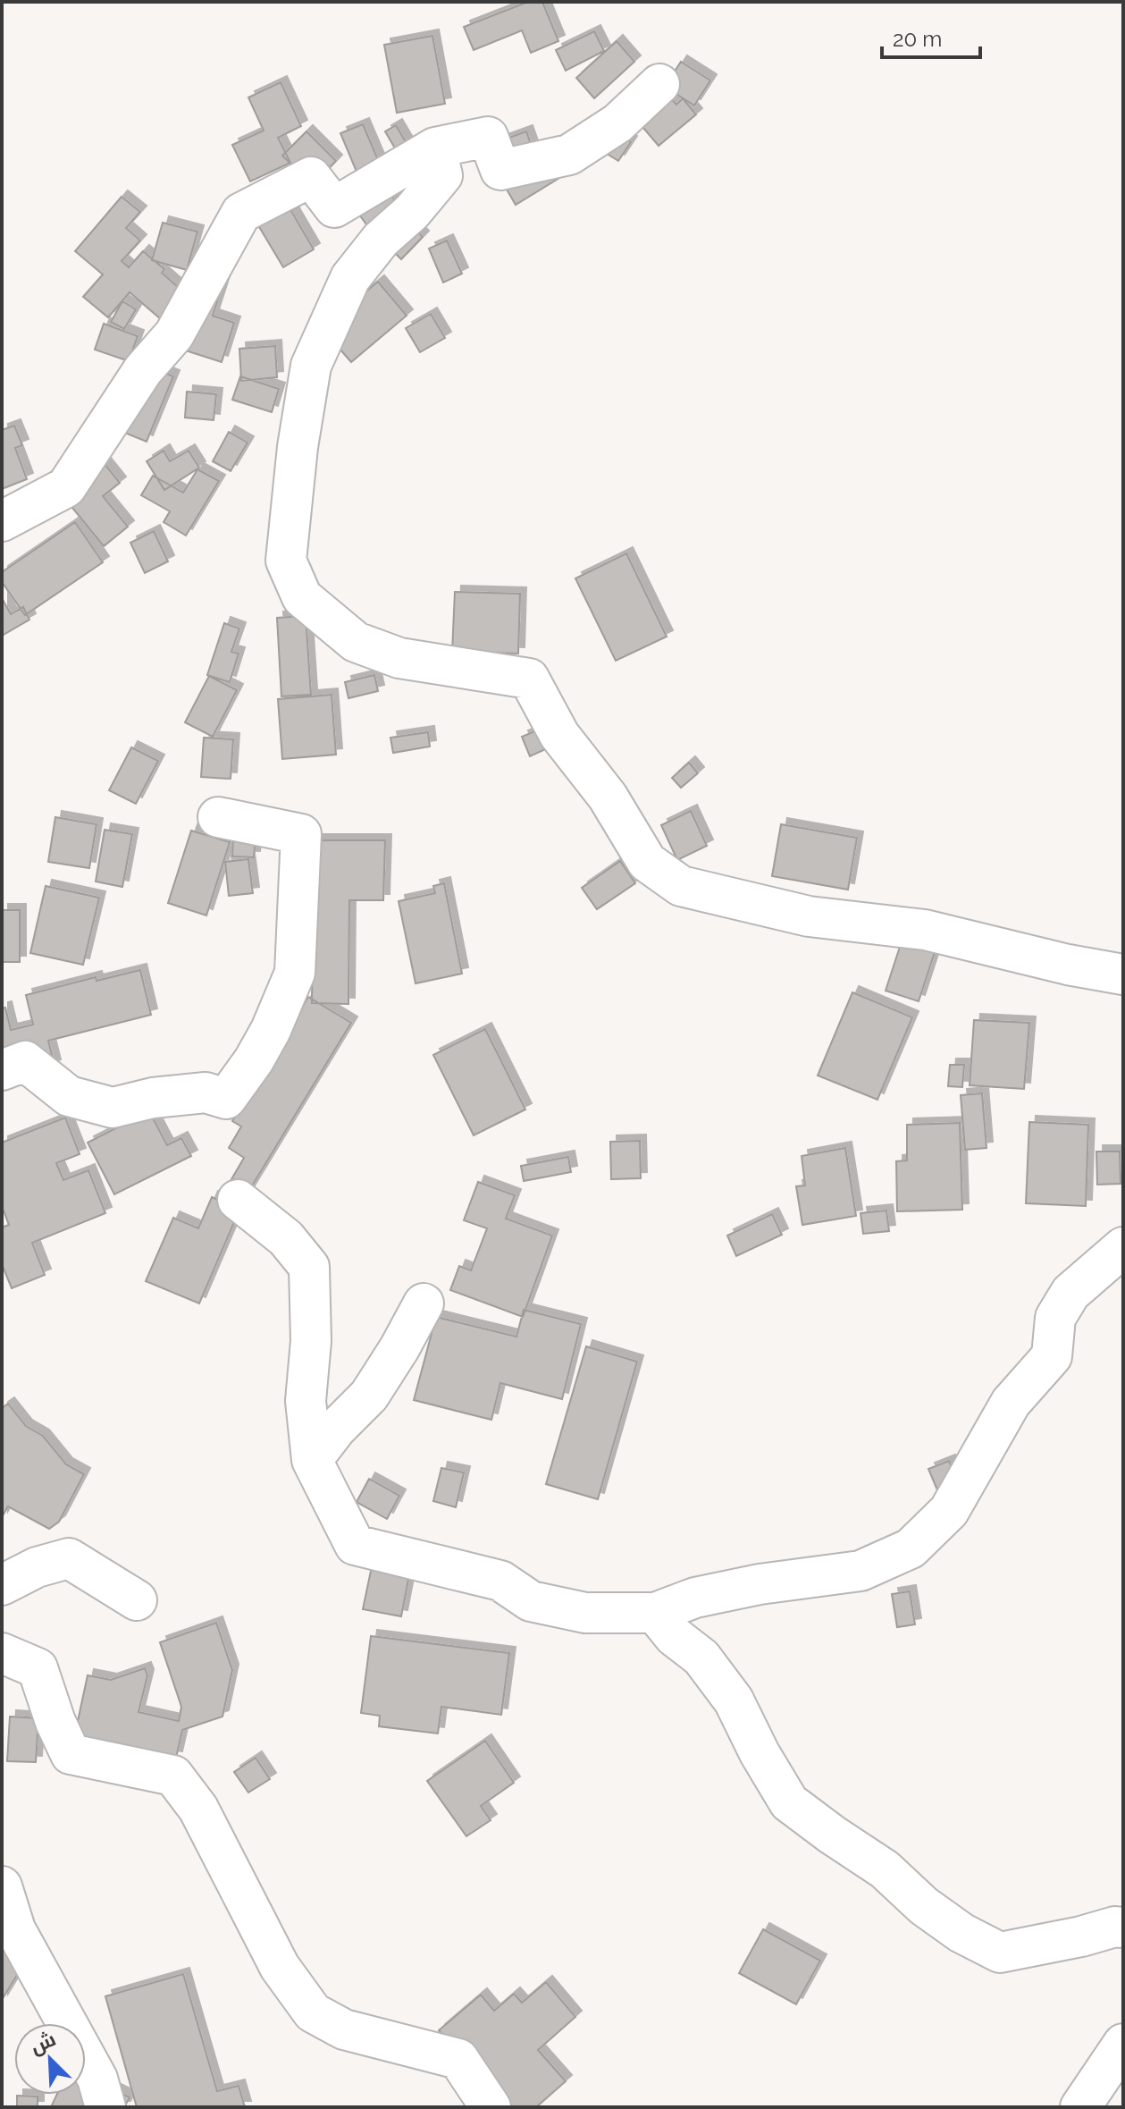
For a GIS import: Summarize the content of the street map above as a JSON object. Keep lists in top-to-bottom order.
{
  "scale_bar": "20 m",
  "north": "top left"
}
